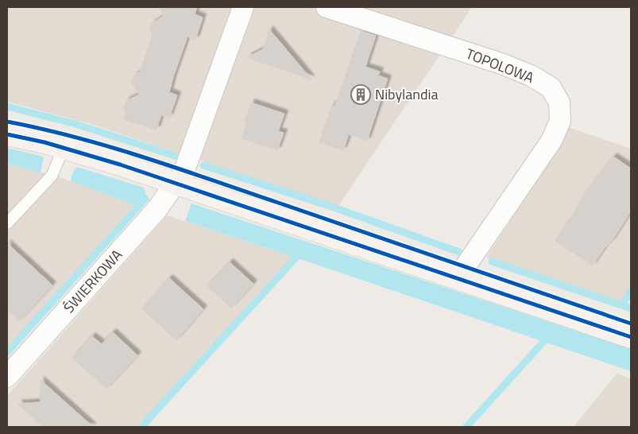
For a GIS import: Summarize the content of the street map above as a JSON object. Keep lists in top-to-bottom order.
{
  "streets": {
    "street": ["TOPOLOWA", "ŚWIERKOWA"]
  },
  "places": {
    "building": ["Nibylandia"]
  }
}
